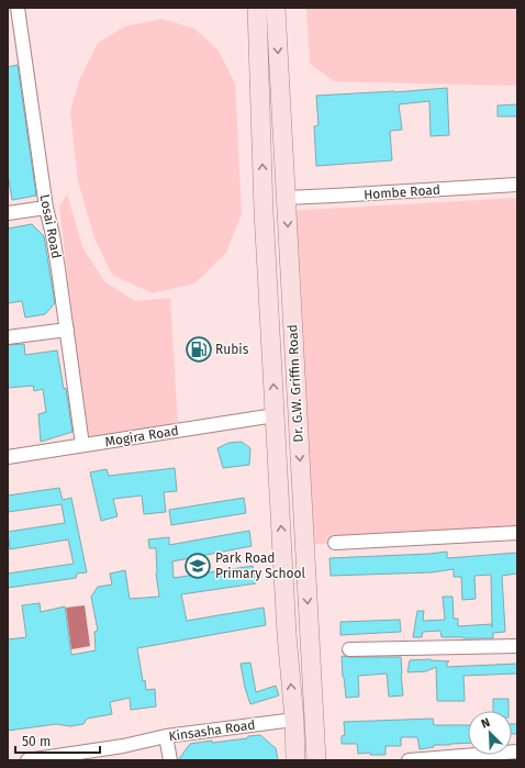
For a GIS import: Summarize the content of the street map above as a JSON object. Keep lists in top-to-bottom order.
{
  "streets": {
    "main road": ["Dr. G.W. Griffin Road"],
    "street": [
      "Hombe Road",
      "Losai Road",
      "Mogira Road",
      "Kinsasha Road"
    ]
  },
  "crossings": [
    ["Hombe Road", "Dr. G.W. Griffin Road"],
    ["Losai Road", "Mogira Road"],
    ["Dr. G.W. Griffin Road", "Mogira Road"],
    ["Dr. G.W. Griffin Road", "Kinsasha Road"]
  ],
  "places": {
    "fuel station": ["Rubis"],
    "school or university": ["Park Road Primary School"]
  },
  "scale_bar": "50 m",
  "north": "top left"
}
